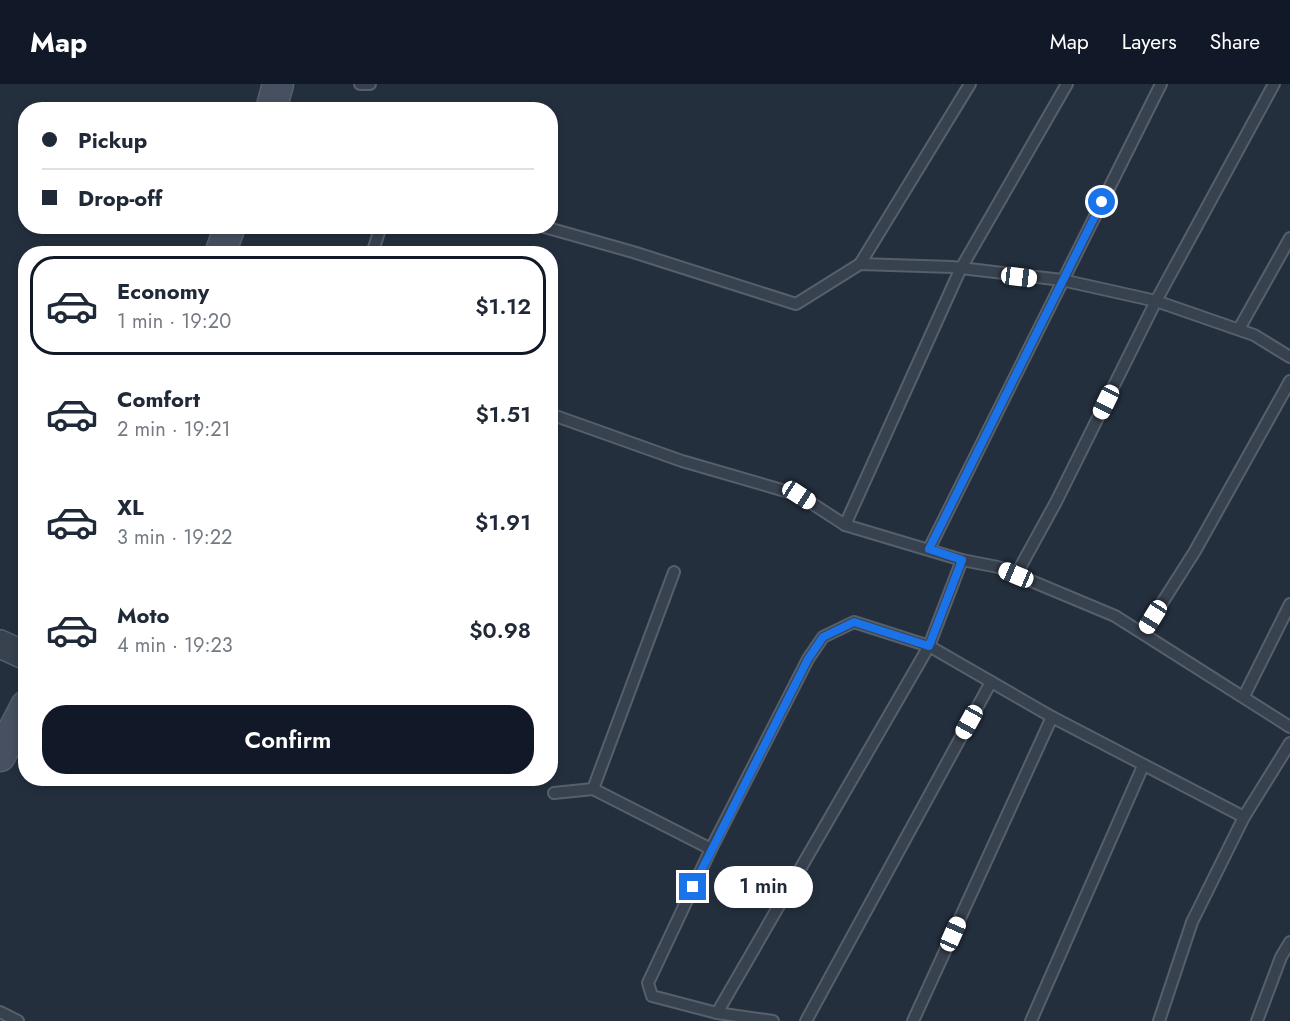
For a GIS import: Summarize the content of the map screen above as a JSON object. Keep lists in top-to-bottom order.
{
  "page": {
    "header": "Map",
    "nav": ["Map", "Layers", "Share"],
    "banner": ["Pickup", "Drop-off"],
    "list": [
      {
        "name": "Economy",
        "note": "1 min · 19:20",
        "value": "$1.12"
      },
      {
        "name": "Comfort",
        "note": "2 min · 19:21",
        "value": "$1.51"
      },
      {
        "name": "XL",
        "note": "3 min · 19:22",
        "value": "$1.91"
      },
      {
        "name": "Moto",
        "note": "4 min · 19:23",
        "value": "$0.98"
      }
    ],
    "buttons": "Confirm",
    "bubble": "1 min"
  }
}
